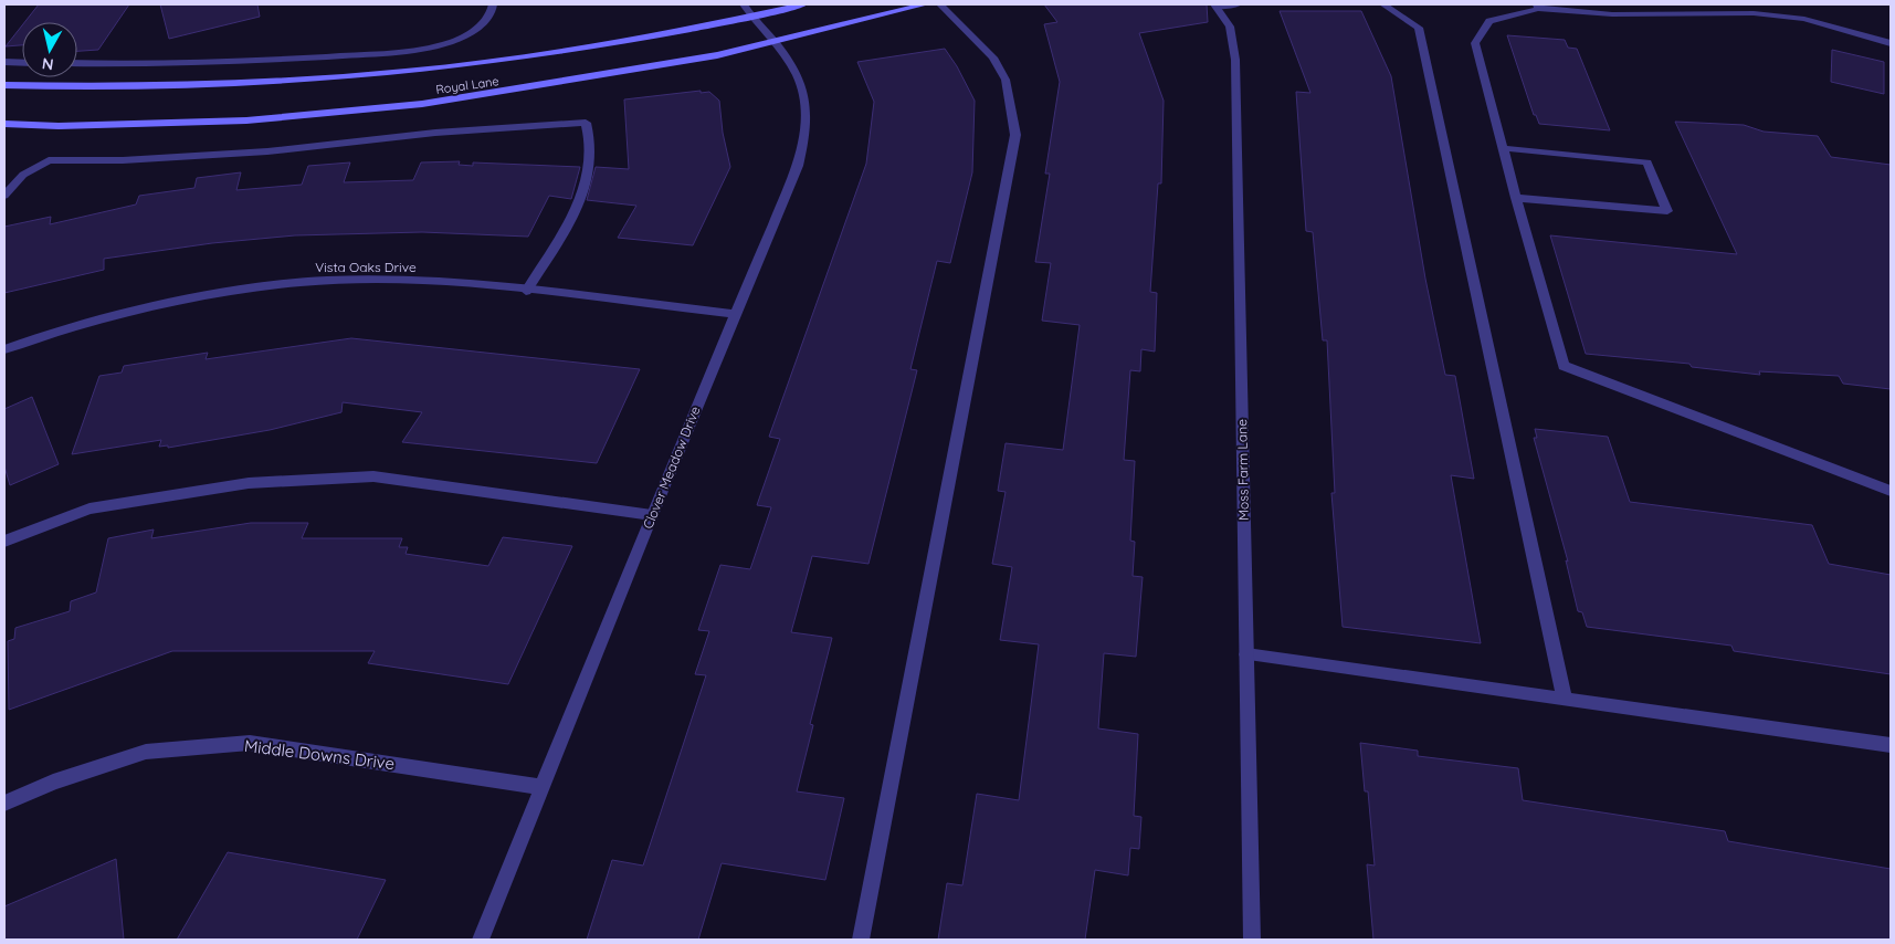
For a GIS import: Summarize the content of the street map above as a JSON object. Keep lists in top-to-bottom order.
{
  "streets": {
    "main road": ["Royal Lane"],
    "street": [
      "Vista Oaks Drive",
      "Clover Meadow Drive",
      "Moss Farm Lane",
      "Middle Downs Drive"
    ]
  },
  "crossings": [
    ["Royal Lane", "Clover Meadow Drive"],
    ["Vista Oaks Drive", "Clover Meadow Drive"],
    ["Clover Meadow Drive", "Middle Downs Drive"]
  ],
  "north": "bottom"
}
